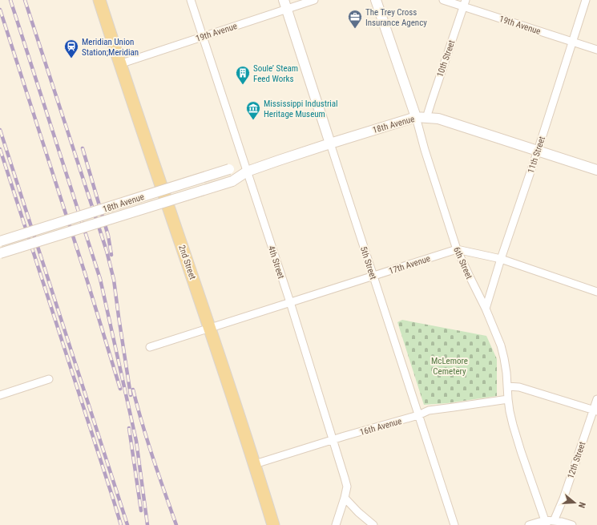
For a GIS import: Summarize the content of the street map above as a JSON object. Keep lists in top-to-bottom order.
{
  "streets": {
    "main road": ["2nd Street"],
    "street": [
      "19th Avenue",
      "10th Street",
      "18th Avenue",
      "11th Street",
      "4th Street",
      "5th Street",
      "6th Street",
      "17th Avenue",
      "16th Avenue",
      "12th Street"
    ]
  },
  "crossings": [
    ["19th Avenue", "10th Street"],
    ["19th Avenue", "11th Street"],
    ["19th Avenue", "2nd Street"],
    ["19th Avenue", "4th Street"],
    ["19th Avenue", "5th Street"],
    ["10th Street", "18th Avenue"],
    ["18th Avenue", "11th Street"],
    ["18th Avenue", "4th Street"],
    ["18th Avenue", "5th Street"],
    ["18th Avenue", "6th Street"],
    ["11th Street", "6th Street"],
    ["11th Street", "17th Avenue"],
    ["2nd Street", "17th Avenue"],
    ["2nd Street", "16th Avenue"],
    ["4th Street", "17th Avenue"],
    ["4th Street", "16th Avenue"],
    ["5th Street", "17th Avenue"],
    ["5th Street", "16th Avenue"],
    ["6th Street", "17th Avenue"],
    ["6th Street", "16th Avenue"]
  ],
  "parks": ["McLemore Cemetery"],
  "places": {
    "office": ["The Trey Cross Insurance Agency"],
    "station": ["Meridian Union Station;Meridian"],
    "building": ["Soule’ Steam Feed Works"],
    "museum": ["Mississippi Industrial Heritage Museum"]
  },
  "north": "right"
}
